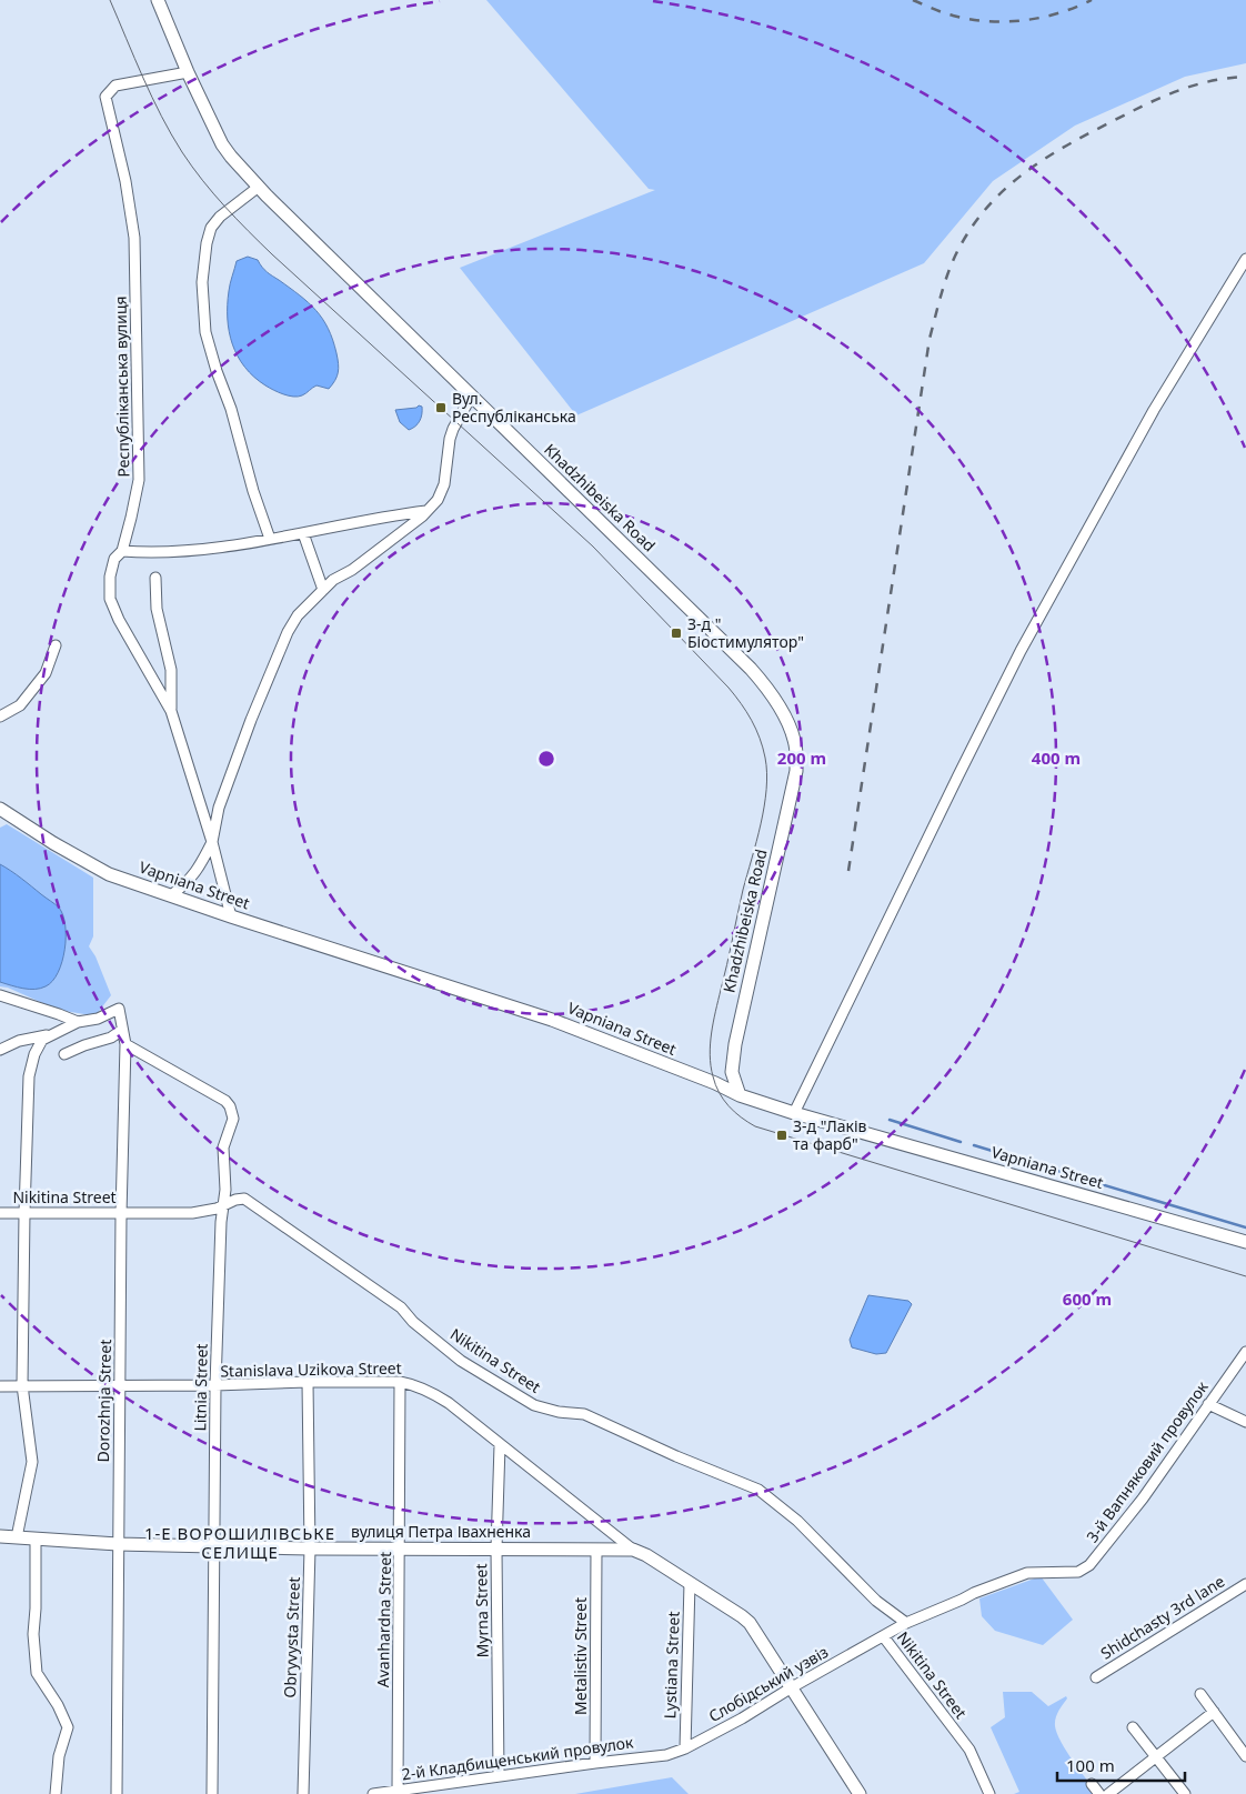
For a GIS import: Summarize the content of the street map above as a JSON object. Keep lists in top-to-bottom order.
{
  "streets": {
    "street": [
      "Республіканська вулиця",
      "Khadzhibeiska Road",
      "Vapniana Street",
      "Nikitina Street",
      "Stanislava Uzikova Street",
      "Litnia Street",
      "Dorozhnja Street",
      "3-й Вапняковий провулок",
      "вулиця Петра Івахненка",
      "Myrna Street",
      "Shidchasty 3rd lane",
      "Avanhardna Street",
      "Obryvysta Street",
      "Metalistiv Street",
      "Lystiana Street",
      "Слобідський узвіз",
      "2-й Кладбищенський провулок"
    ]
  },
  "crossings": [
    ["Республіканська вулиця", "Khadzhibeiska Road"],
    ["Республіканська вулиця", "Vapniana Street"],
    ["Khadzhibeiska Road", "Vapniana Street"],
    ["Nikitina Street", "Litnia Street"],
    ["Nikitina Street", "Dorozhnja Street"],
    ["Nikitina Street", "3-й Вапняковий провулок"],
    ["Nikitina Street", "Слобідський узвіз"],
    ["Stanislava Uzikova Street", "Litnia Street"],
    ["Stanislava Uzikova Street", "Dorozhnja Street"],
    ["Stanislava Uzikova Street", "вулиця Петра Івахненка"],
    ["Stanislava Uzikova Street", "Myrna Street"],
    ["Stanislava Uzikova Street", "Avanhardna Street"],
    ["Stanislava Uzikova Street", "Obryvysta Street"],
    ["Litnia Street", "Dorozhnja Street"],
    ["Litnia Street", "вулиця Петра Івахненка"],
    ["Dorozhnja Street", "вулиця Петра Івахненка"],
    ["вулиця Петра Івахненка", "Myrna Street"],
    ["вулиця Петра Івахненка", "Avanhardna Street"],
    ["вулиця Петра Івахненка", "Obryvysta Street"],
    ["вулиця Петра Івахненка", "Metalistiv Street"],
    ["вулиця Петра Івахненка", "Lystiana Street"],
    ["вулиця Петра Івахненка", "Слобідський узвіз"],
    ["Myrna Street", "2-й Кладбищенський провулок"],
    ["Avanhardna Street", "2-й Кладбищенський провулок"],
    ["Metalistiv Street", "2-й Кладбищенський провулок"],
    ["Lystiana Street", "Слобідський узвіз"],
    ["Слобідський узвіз", "2-й Кладбищенський провулок"]
  ],
  "districts": ["1-Е ВОРОШИЛІВСЬКЕ СЕЛИЩЕ"],
  "places": {
    "transit": ["Вул. Республіканська", "З-д \" Біостимулятор\"", "З-д \"Лаків та фарб\""]
  },
  "scale_bar": "100 m",
  "rings": ["200 m", "400 m", "600 m"]
}
